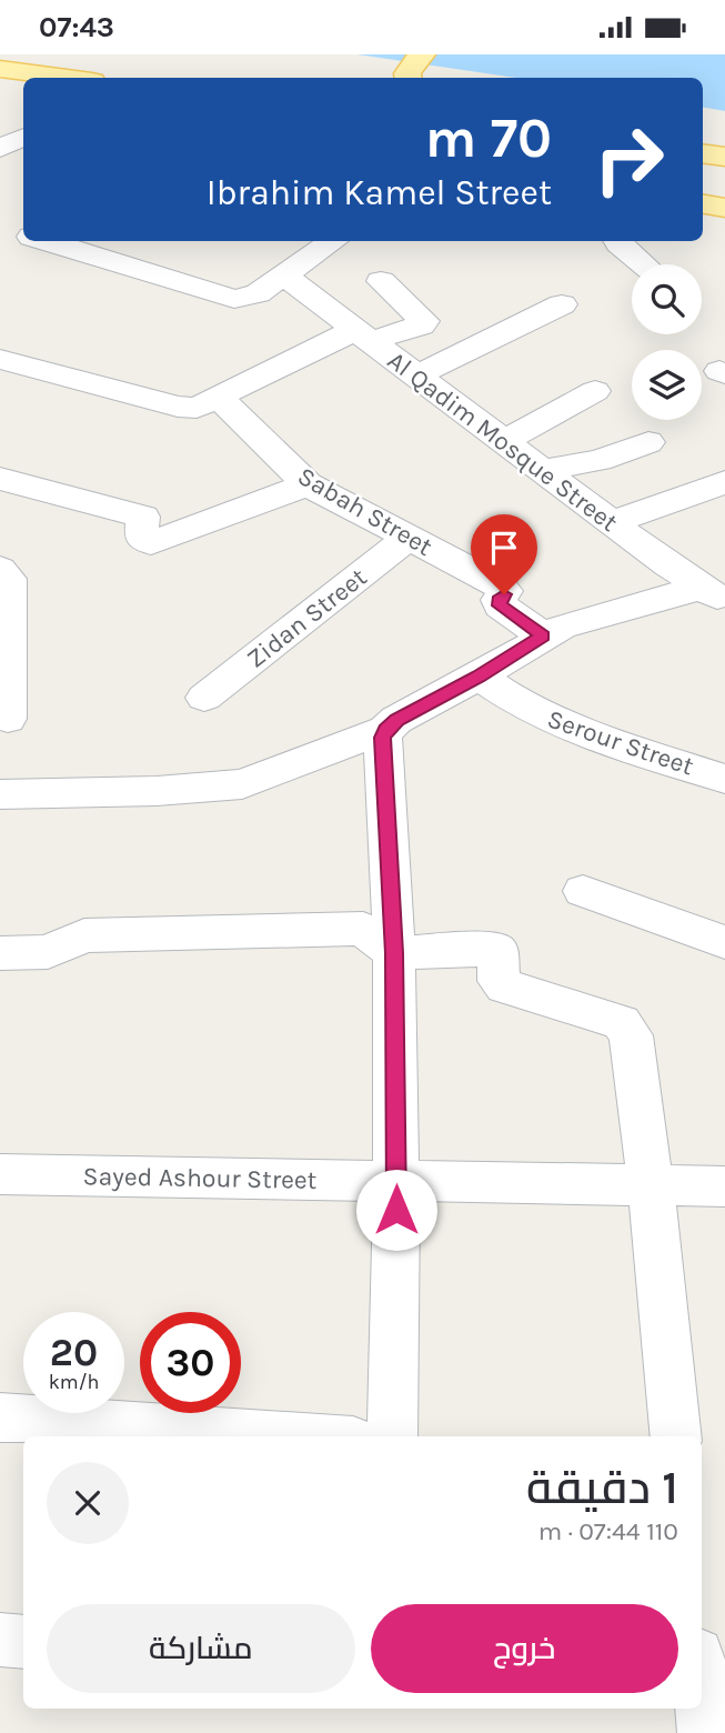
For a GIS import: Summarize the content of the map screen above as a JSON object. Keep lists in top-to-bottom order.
{
  "streets": {
    "street": [
      "Al Qadim Mosque Street",
      "Sabah Street",
      "Zidan Street",
      "Serour Street",
      "Sayed Ashour Street"
    ]
  },
  "crossings": [
    ["Sabah Street", "Zidan Street"]
  ],
  "page": {
    "status": "07:43",
    "turn": ["70 m", "Ibrahim Kamel Street"],
    "speed": "20 km/h",
    "limit": "30",
    "heading": ["1 دقيقة", "110 m · 07:44"],
    "buttons": ["خروج", "مشاركة"]
  }
}
